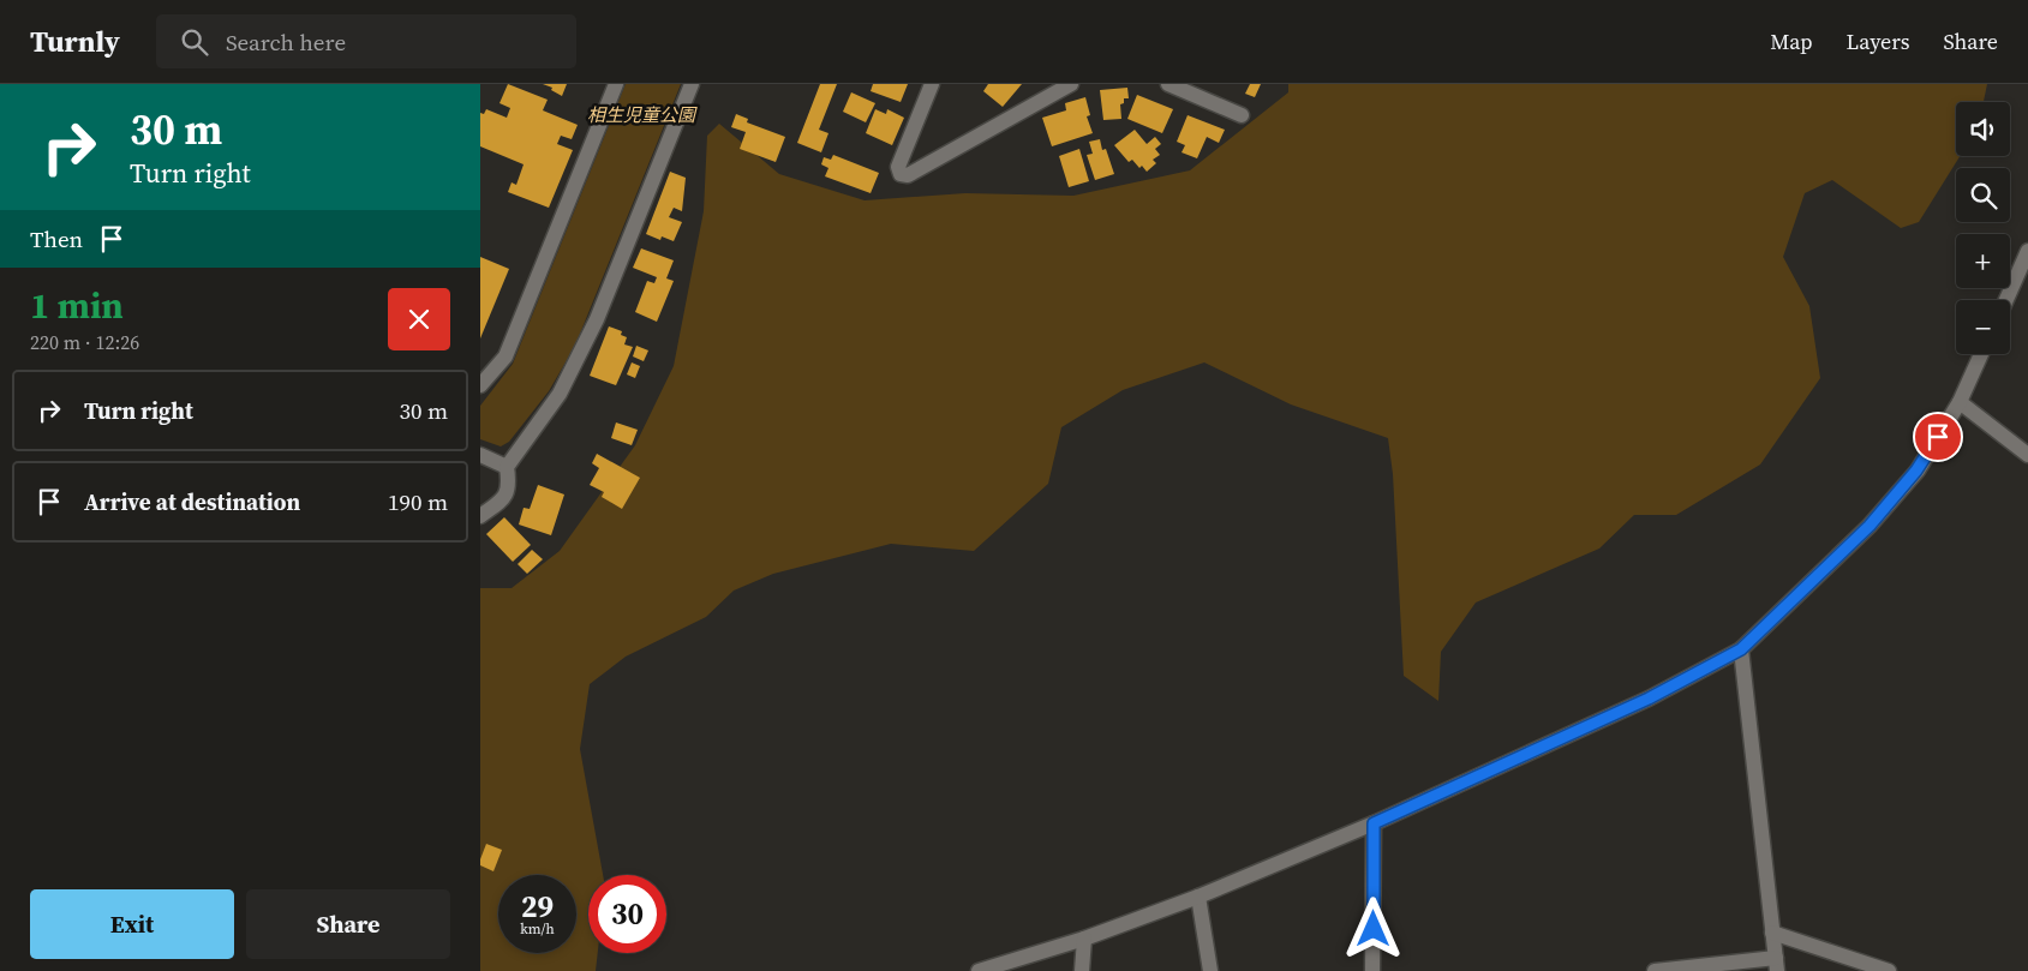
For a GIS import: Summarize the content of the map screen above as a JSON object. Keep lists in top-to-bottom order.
{
  "parks": ["相生児童公園"],
  "page": {
    "header": "Turnly",
    "search": "Search here",
    "nav": ["Map", "Layers", "Share"],
    "turn": ["30 m", "Turn right"],
    "map_buttons": ["+", "−"],
    "then": "Then",
    "heading": ["1 min", "220 m · 12:26"],
    "list": [
      {
        "name": "Turn right",
        "value": "30 m"
      },
      {
        "name": "Arrive at destination",
        "value": "190 m"
      }
    ],
    "speed": "29 km/h",
    "limit": "30",
    "buttons": ["Exit", "Share"]
  }
}
